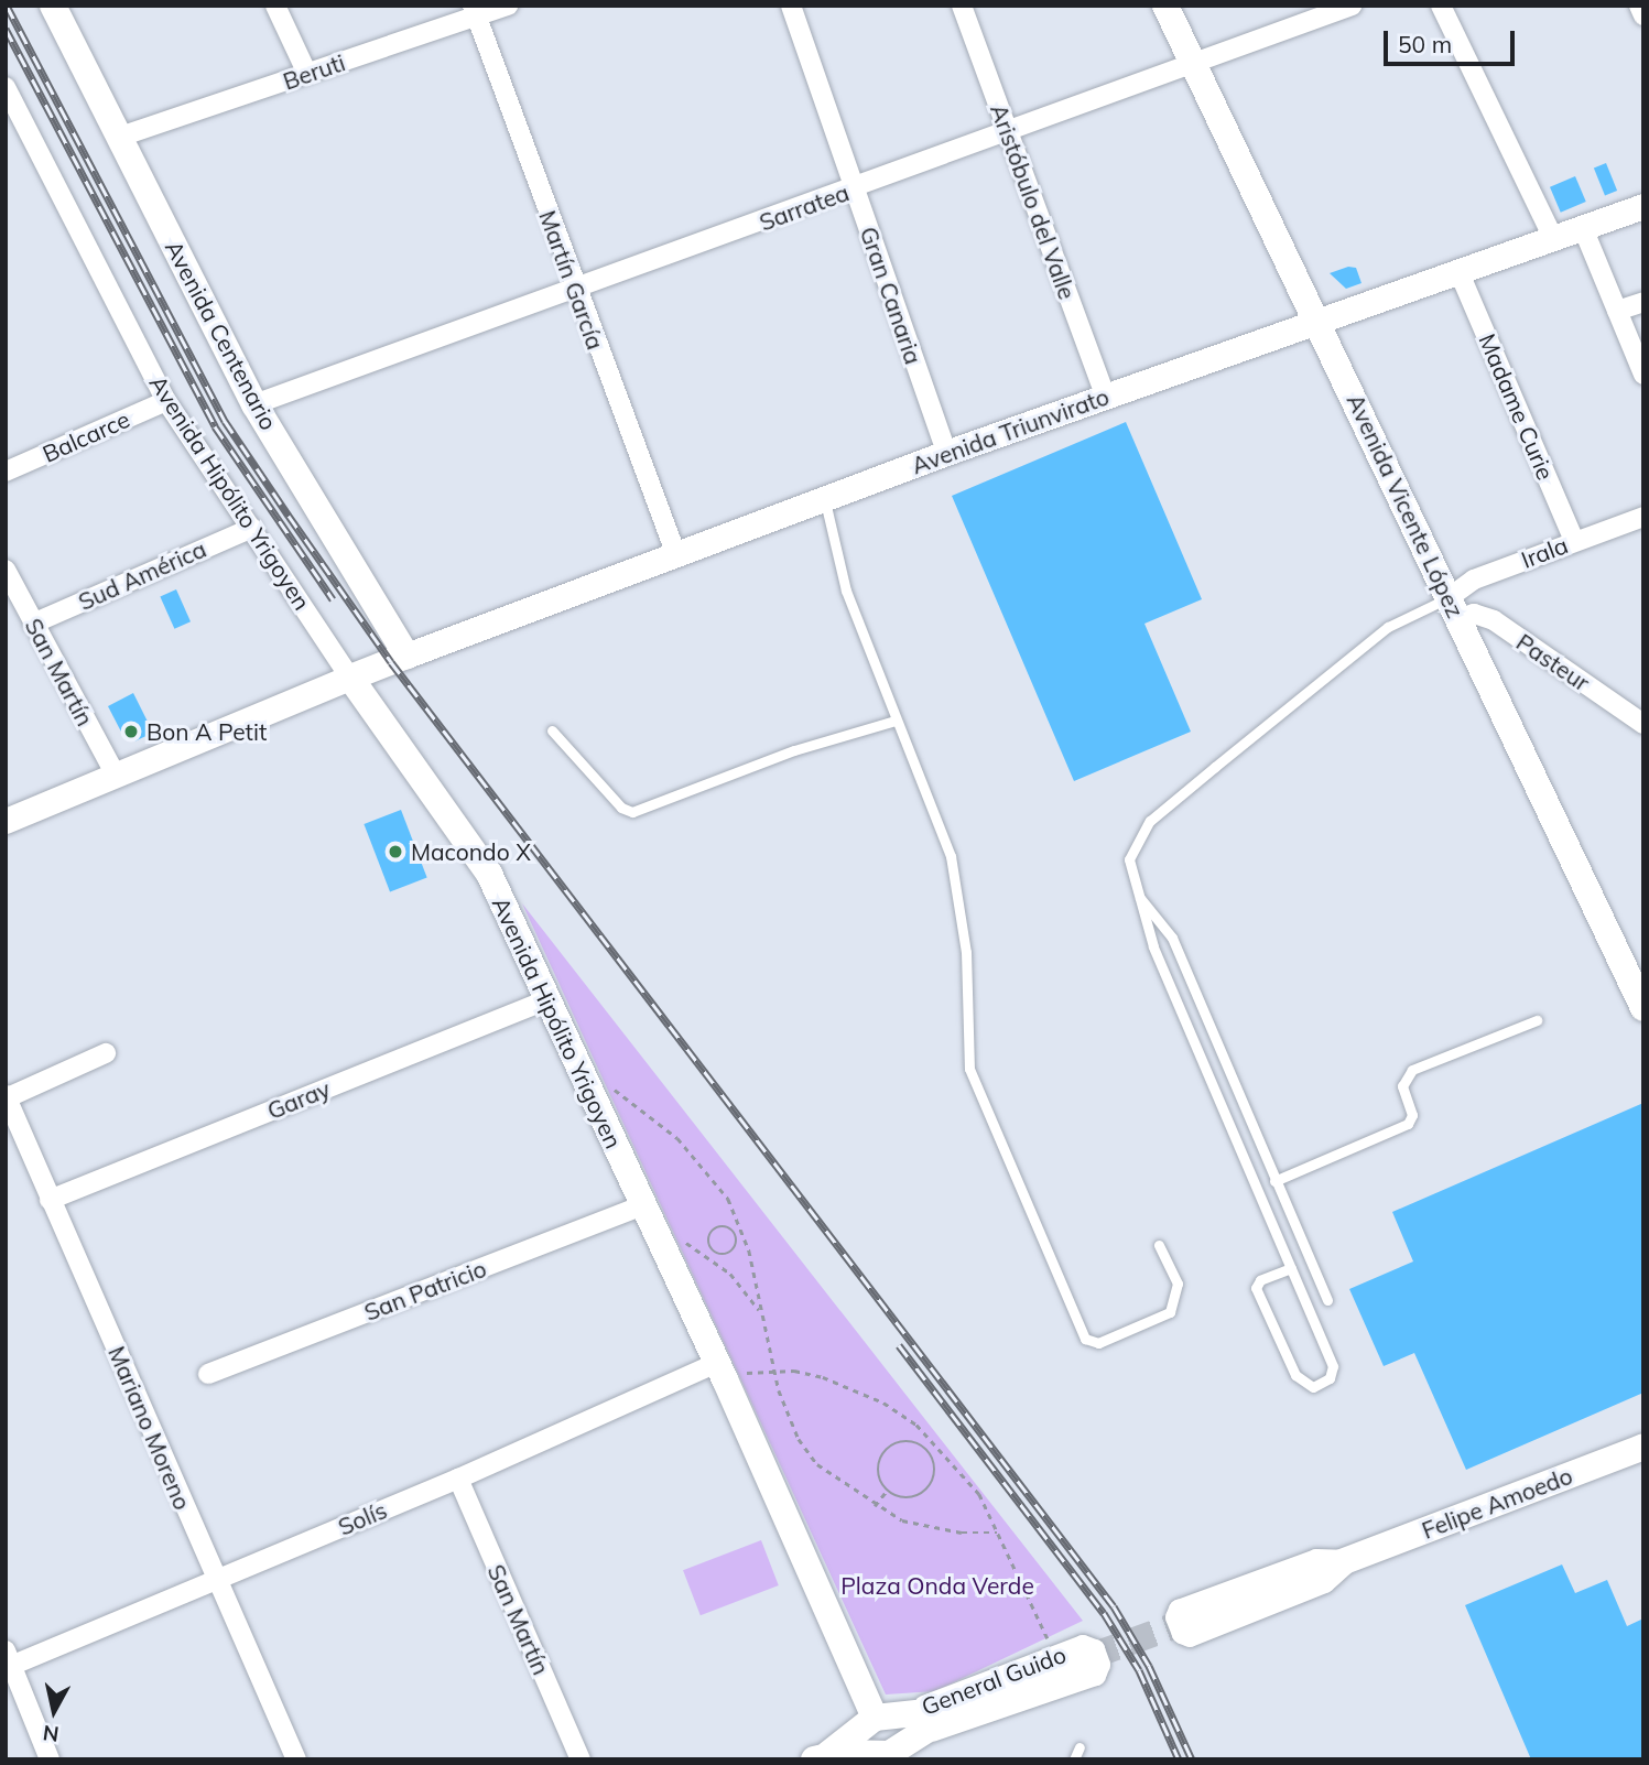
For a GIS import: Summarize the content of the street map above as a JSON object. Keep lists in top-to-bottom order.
{
  "streets": {
    "main road": [
      "Avenida Centenario",
      "Avenida Triunvirato",
      "Avenida Hipólito Yrigoyen",
      "Avenida Vicente López",
      "Felipe Amoedo",
      "General Guido"
    ],
    "street": [
      "Beruti",
      "Aristóbulo del Valle",
      "Sarratea",
      "Martín García",
      "Gran Canaria",
      "Madame Curie",
      "Balcarce",
      "Irala",
      "Sud América",
      "Pasteur",
      "San Martín",
      "Garay",
      "San Patricio",
      "Mariano Moreno",
      "Solís"
    ]
  },
  "crossings": [
    ["Beruti", "Martín García"],
    ["Beruti", "Avenida Centenario"],
    ["Aristóbulo del Valle", "Sarratea"],
    ["Aristóbulo del Valle", "Avenida Triunvirato"],
    ["Sarratea", "Martín García"],
    ["Sarratea", "Gran Canaria"],
    ["Sarratea", "Avenida Centenario"],
    ["Sarratea", "Avenida Vicente López"],
    ["Martín García", "Avenida Triunvirato"],
    ["Gran Canaria", "Avenida Triunvirato"],
    ["Avenida Centenario", "Avenida Triunvirato"],
    ["Madame Curie", "Avenida Triunvirato"],
    ["Madame Curie", "Irala"],
    ["Avenida Triunvirato", "Avenida Hipólito Yrigoyen"],
    ["Avenida Triunvirato", "Avenida Vicente López"],
    ["Balcarce", "Avenida Hipólito Yrigoyen"],
    ["Avenida Hipólito Yrigoyen", "Sud América"],
    ["Avenida Hipólito Yrigoyen", "Garay"],
    ["Avenida Hipólito Yrigoyen", "San Patricio"],
    ["Avenida Hipólito Yrigoyen", "Solís"],
    ["Avenida Hipólito Yrigoyen", "General Guido"],
    ["Avenida Vicente López", "Irala"],
    ["Avenida Vicente López", "Pasteur"],
    ["Irala", "Pasteur"],
    ["Sud América", "San Martín"],
    ["San Martín", "Solís"],
    ["Garay", "Mariano Moreno"],
    ["Mariano Moreno", "Solís"]
  ],
  "parks": ["Plaza Onda Verde"],
  "places": ["Bon A Petit", "Macondo X"],
  "scale_bar": "50 m",
  "north": "bottom"
}
